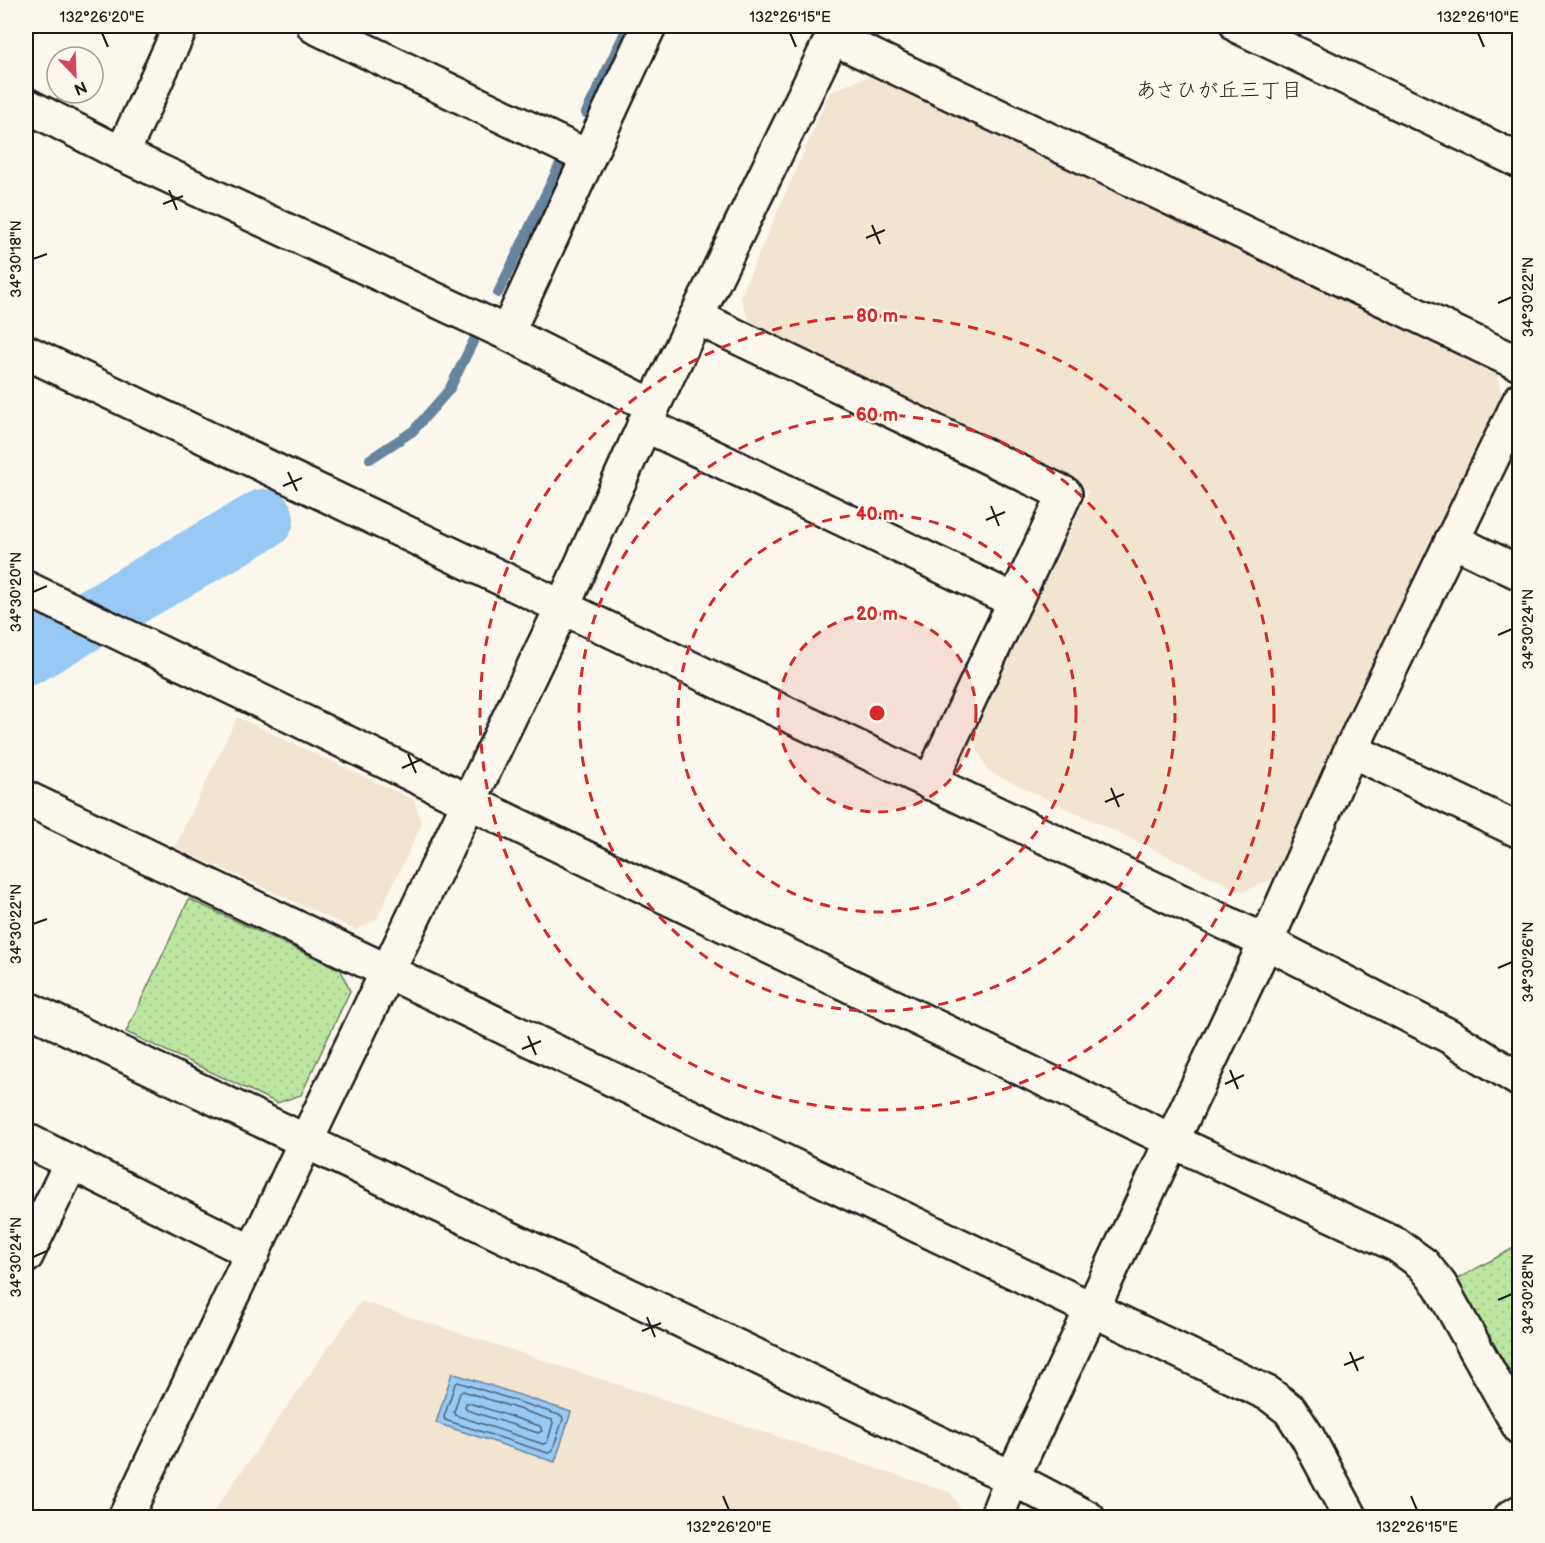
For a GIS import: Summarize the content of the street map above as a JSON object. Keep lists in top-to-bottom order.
{
  "districts": ["あさひが丘三丁目"],
  "north": "bottom right",
  "coordinates": [
    "132°26'20\"E",
    "132°26'15\"E",
    "132°26'10\"E",
    "34°30'18\"N",
    "34°30'22\"N",
    "34°30'20\"N",
    "34°30'24\"N",
    "34°30'26\"N",
    "34°30'28\"N"
  ],
  "rings": [
    "80 m",
    "60 m",
    "40 m",
    "20 m"
  ]
}
